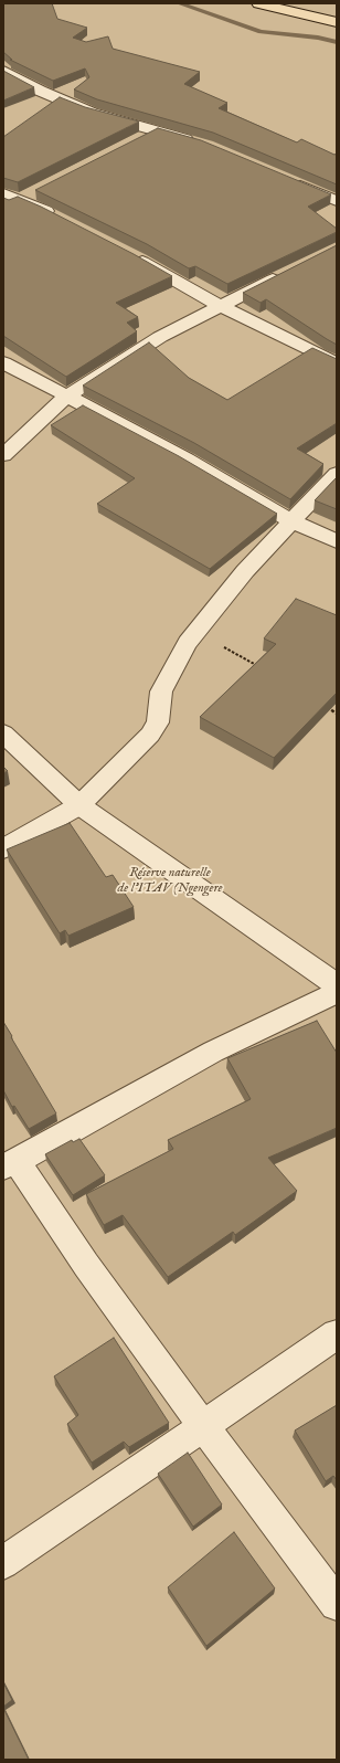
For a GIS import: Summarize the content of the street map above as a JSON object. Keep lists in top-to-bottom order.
{
  "parks": ["Réserve naturelle de l'ITAV (Ngengere"]
}
